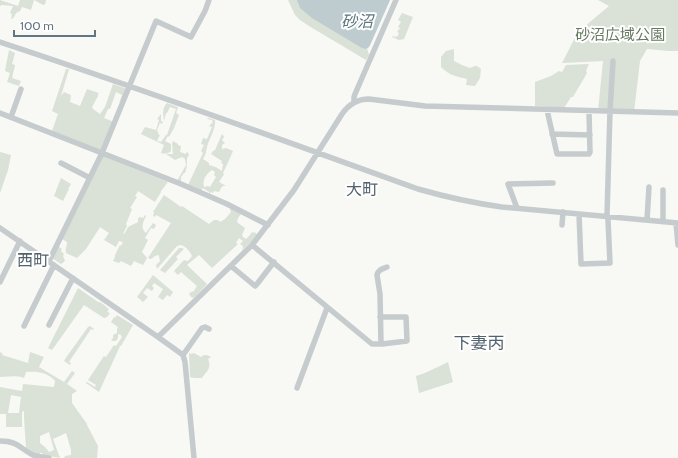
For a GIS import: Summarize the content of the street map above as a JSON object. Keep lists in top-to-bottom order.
{
  "districts": ["大町", "西町", "下妻丙"],
  "water": ["砂沼"],
  "parks": ["砂沼広域公園"],
  "scale_bar": "100 m"
}
